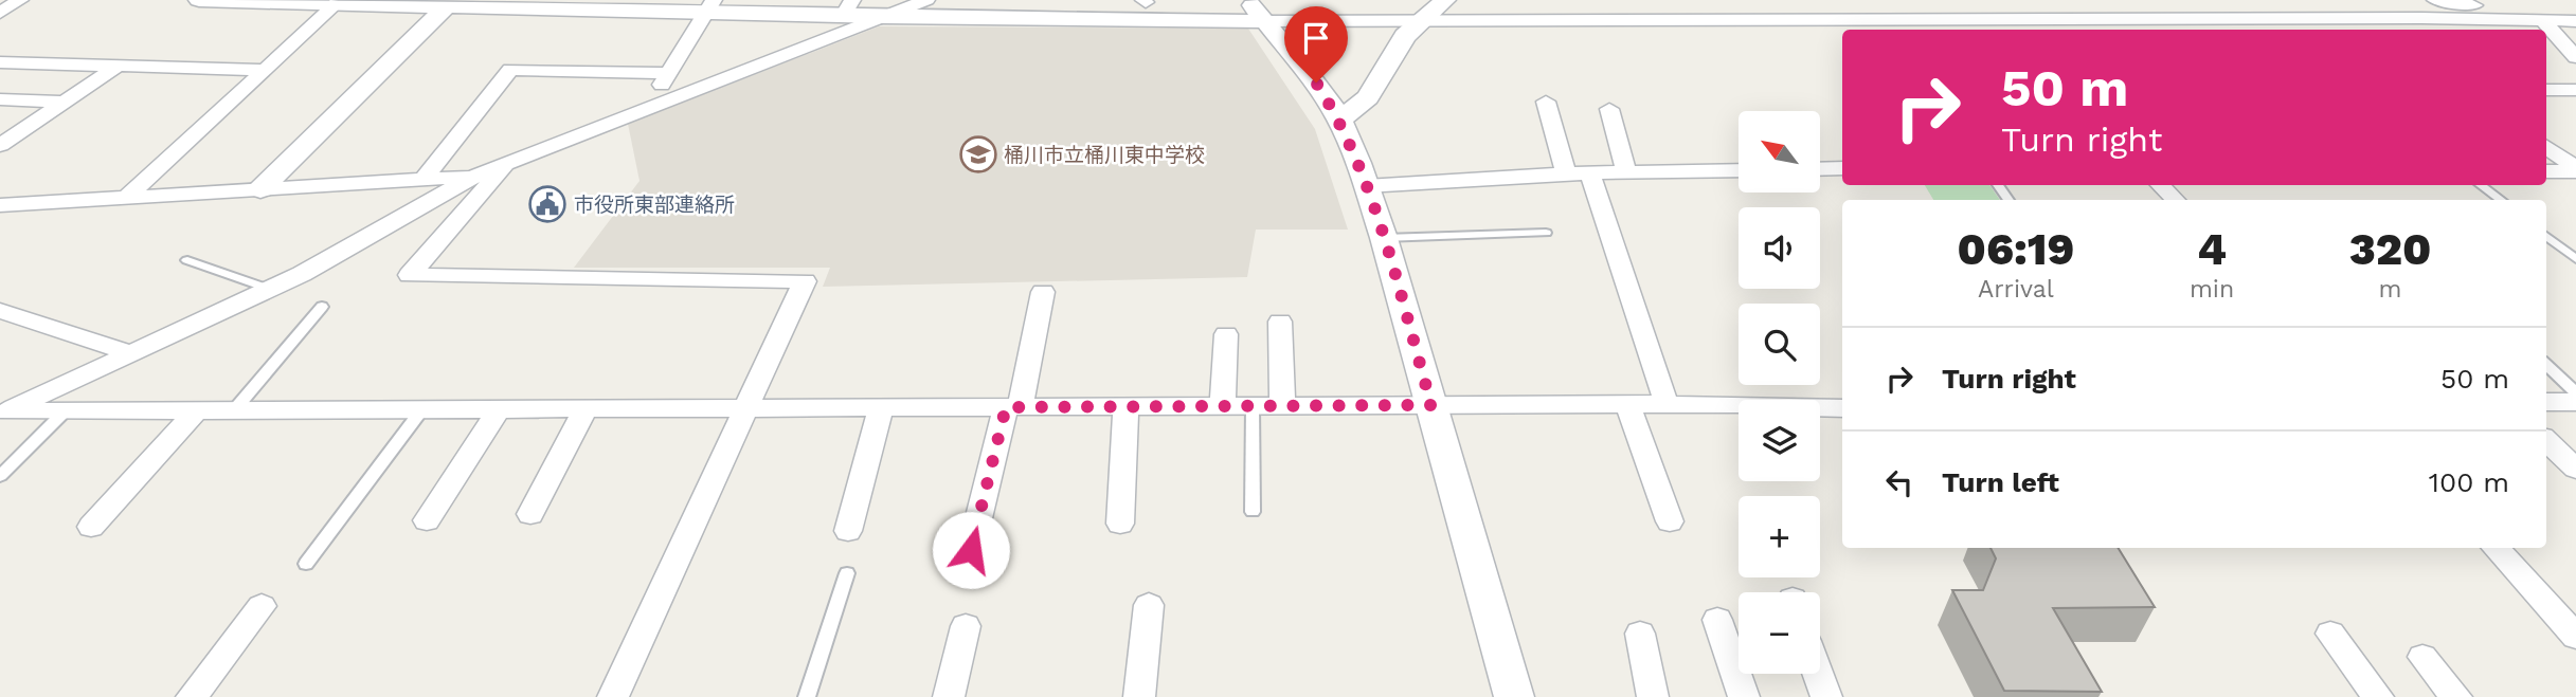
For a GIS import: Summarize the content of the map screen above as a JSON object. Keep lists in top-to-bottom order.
{
  "places": {
    "school or university": ["桶川市立桶川東中学校"],
    "public building": ["市役所東部連絡所"]
  },
  "north": "top left",
  "page": {
    "turn": ["50 m", "Turn right"],
    "map_buttons": ["+", "−"],
    "eta": [
      "06:19",
      "Arrival",
      "4",
      "min",
      "320",
      "m"
    ],
    "list": [
      {
        "name": "Turn right",
        "value": "50 m"
      },
      {
        "name": "Turn left",
        "value": "100 m"
      }
    ]
  }
}
